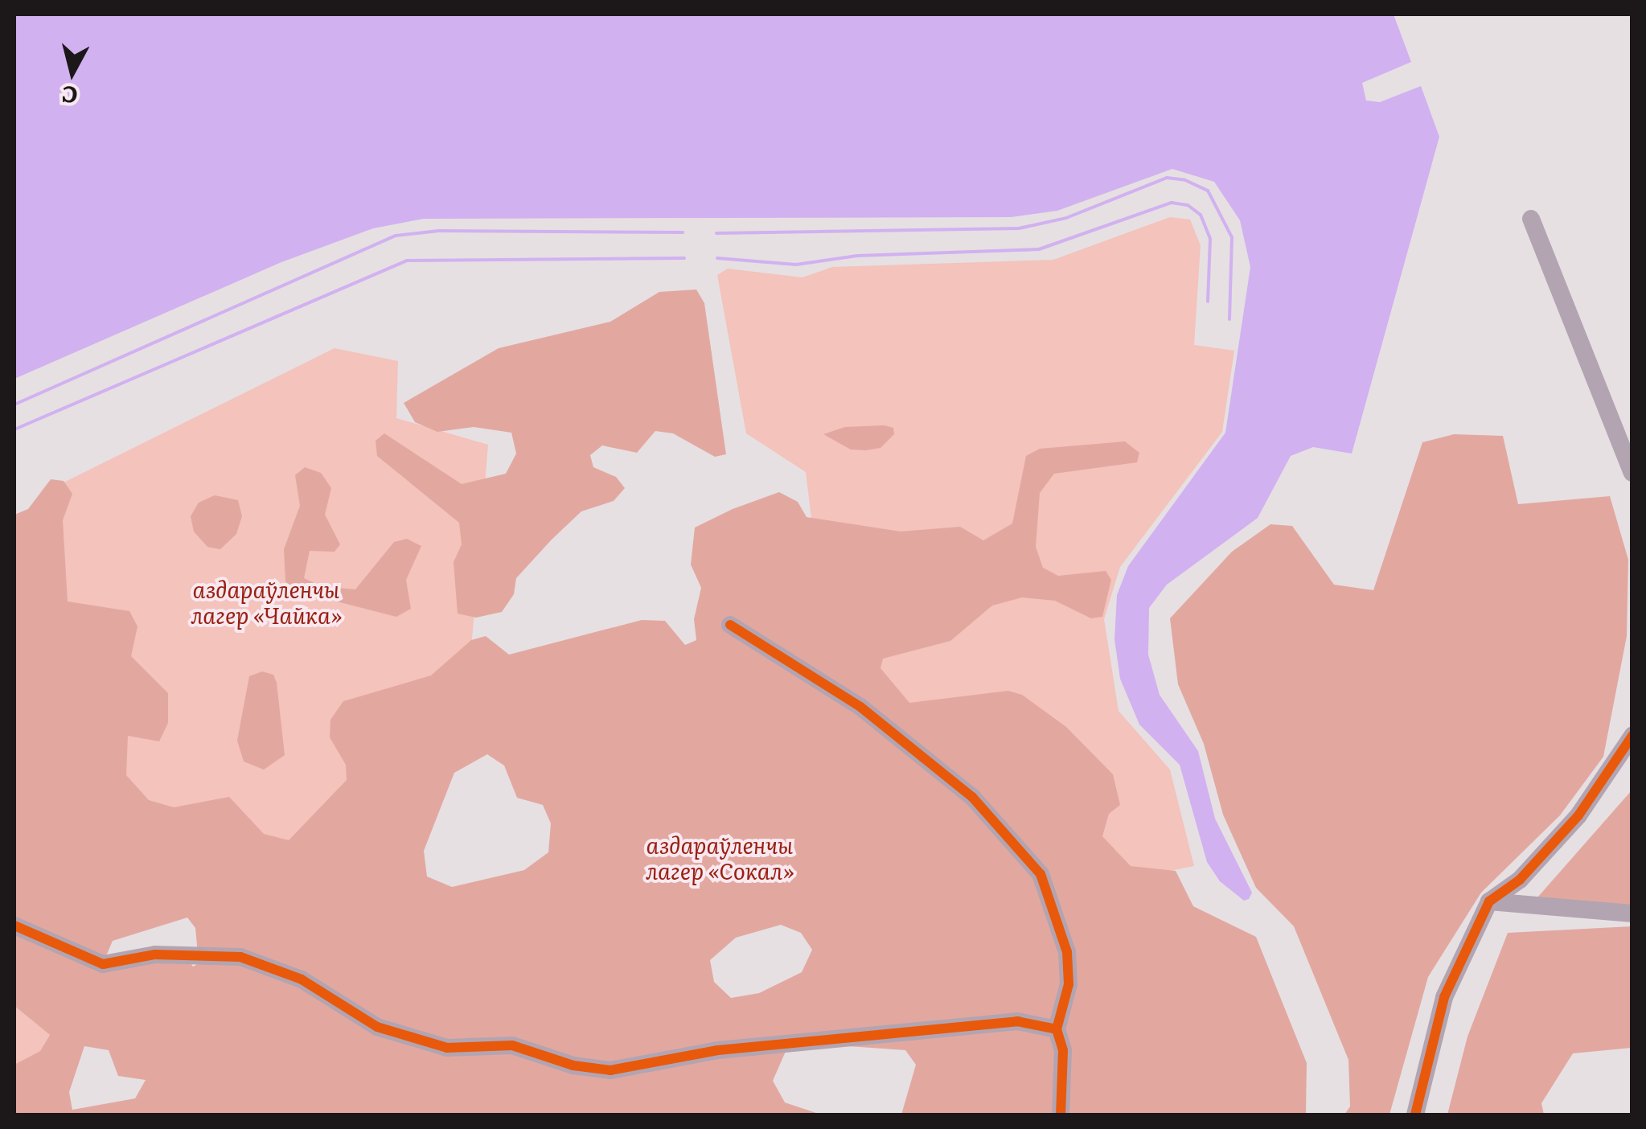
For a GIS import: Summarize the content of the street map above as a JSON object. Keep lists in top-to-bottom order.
{
  "parks": ["аздараўленчы лагер «Чайка»", "аздараўленчы лагер «Сокал»"],
  "north": "bottom"
}
